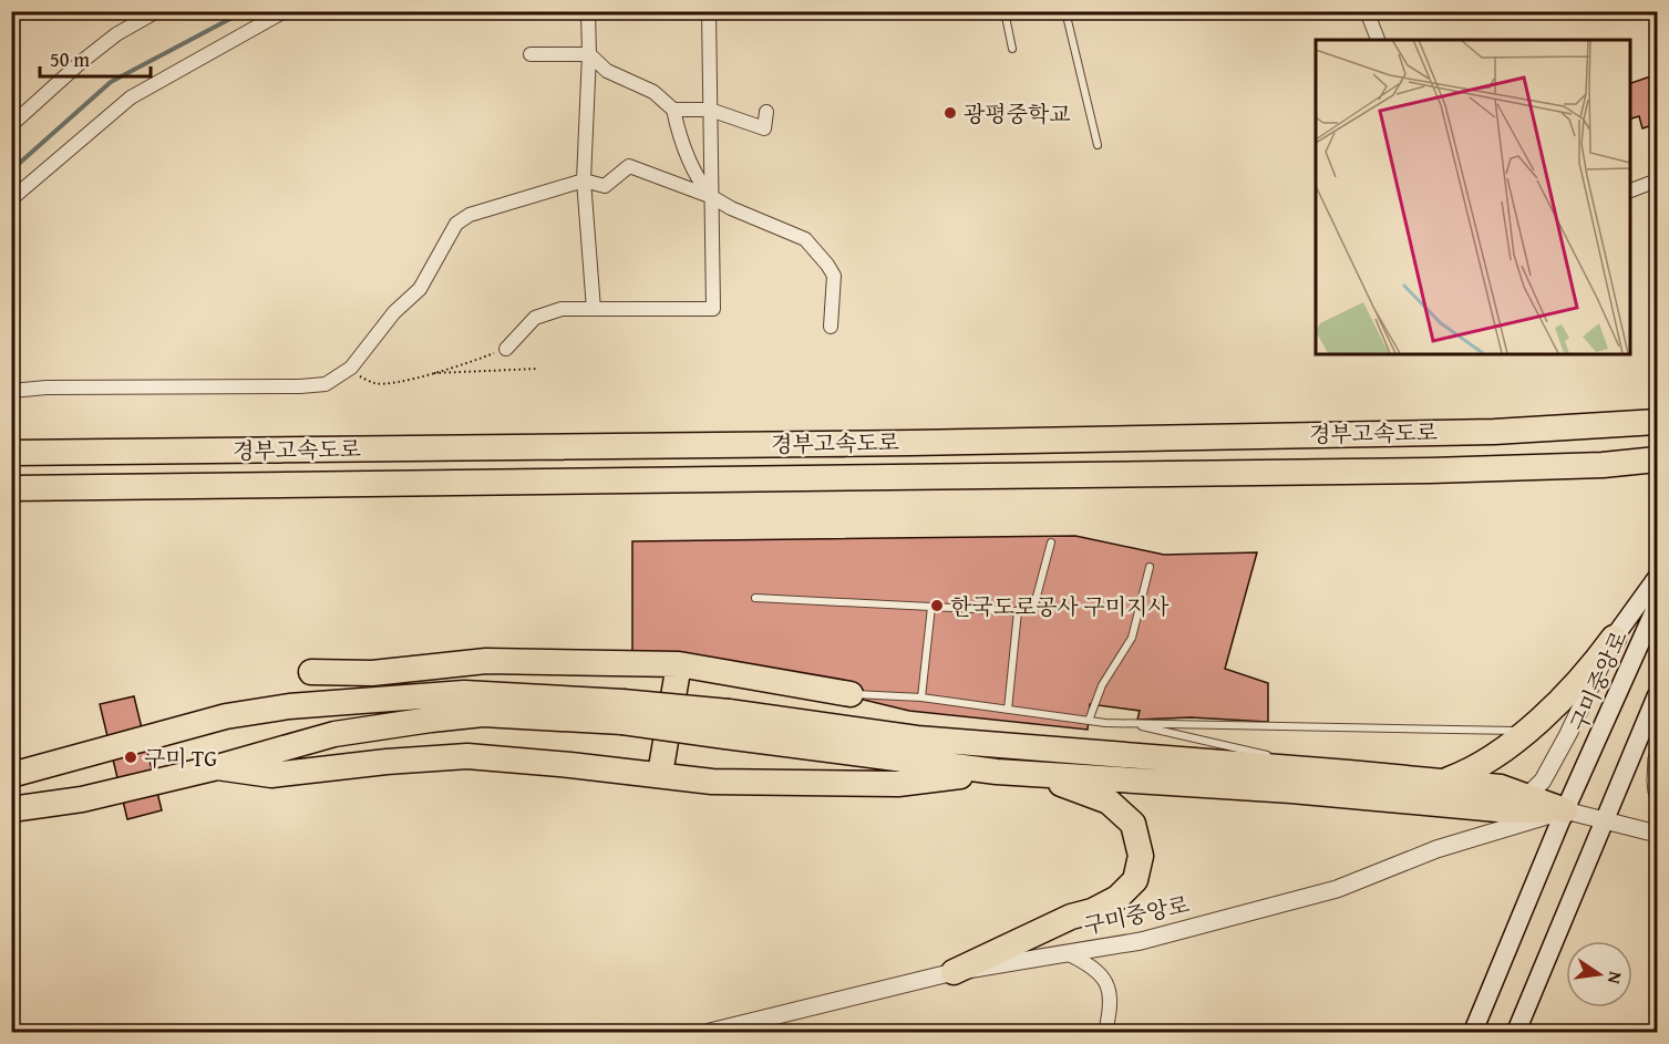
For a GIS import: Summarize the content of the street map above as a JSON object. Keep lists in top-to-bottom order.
{
  "streets": {
    "highway": ["경부고속도로"],
    "main road": ["구미중앙로"]
  },
  "places": ["광평중학교", "한국도로공사 구미지사", "구미 TG"],
  "scale_bar": "50 m",
  "north": "right"
}
